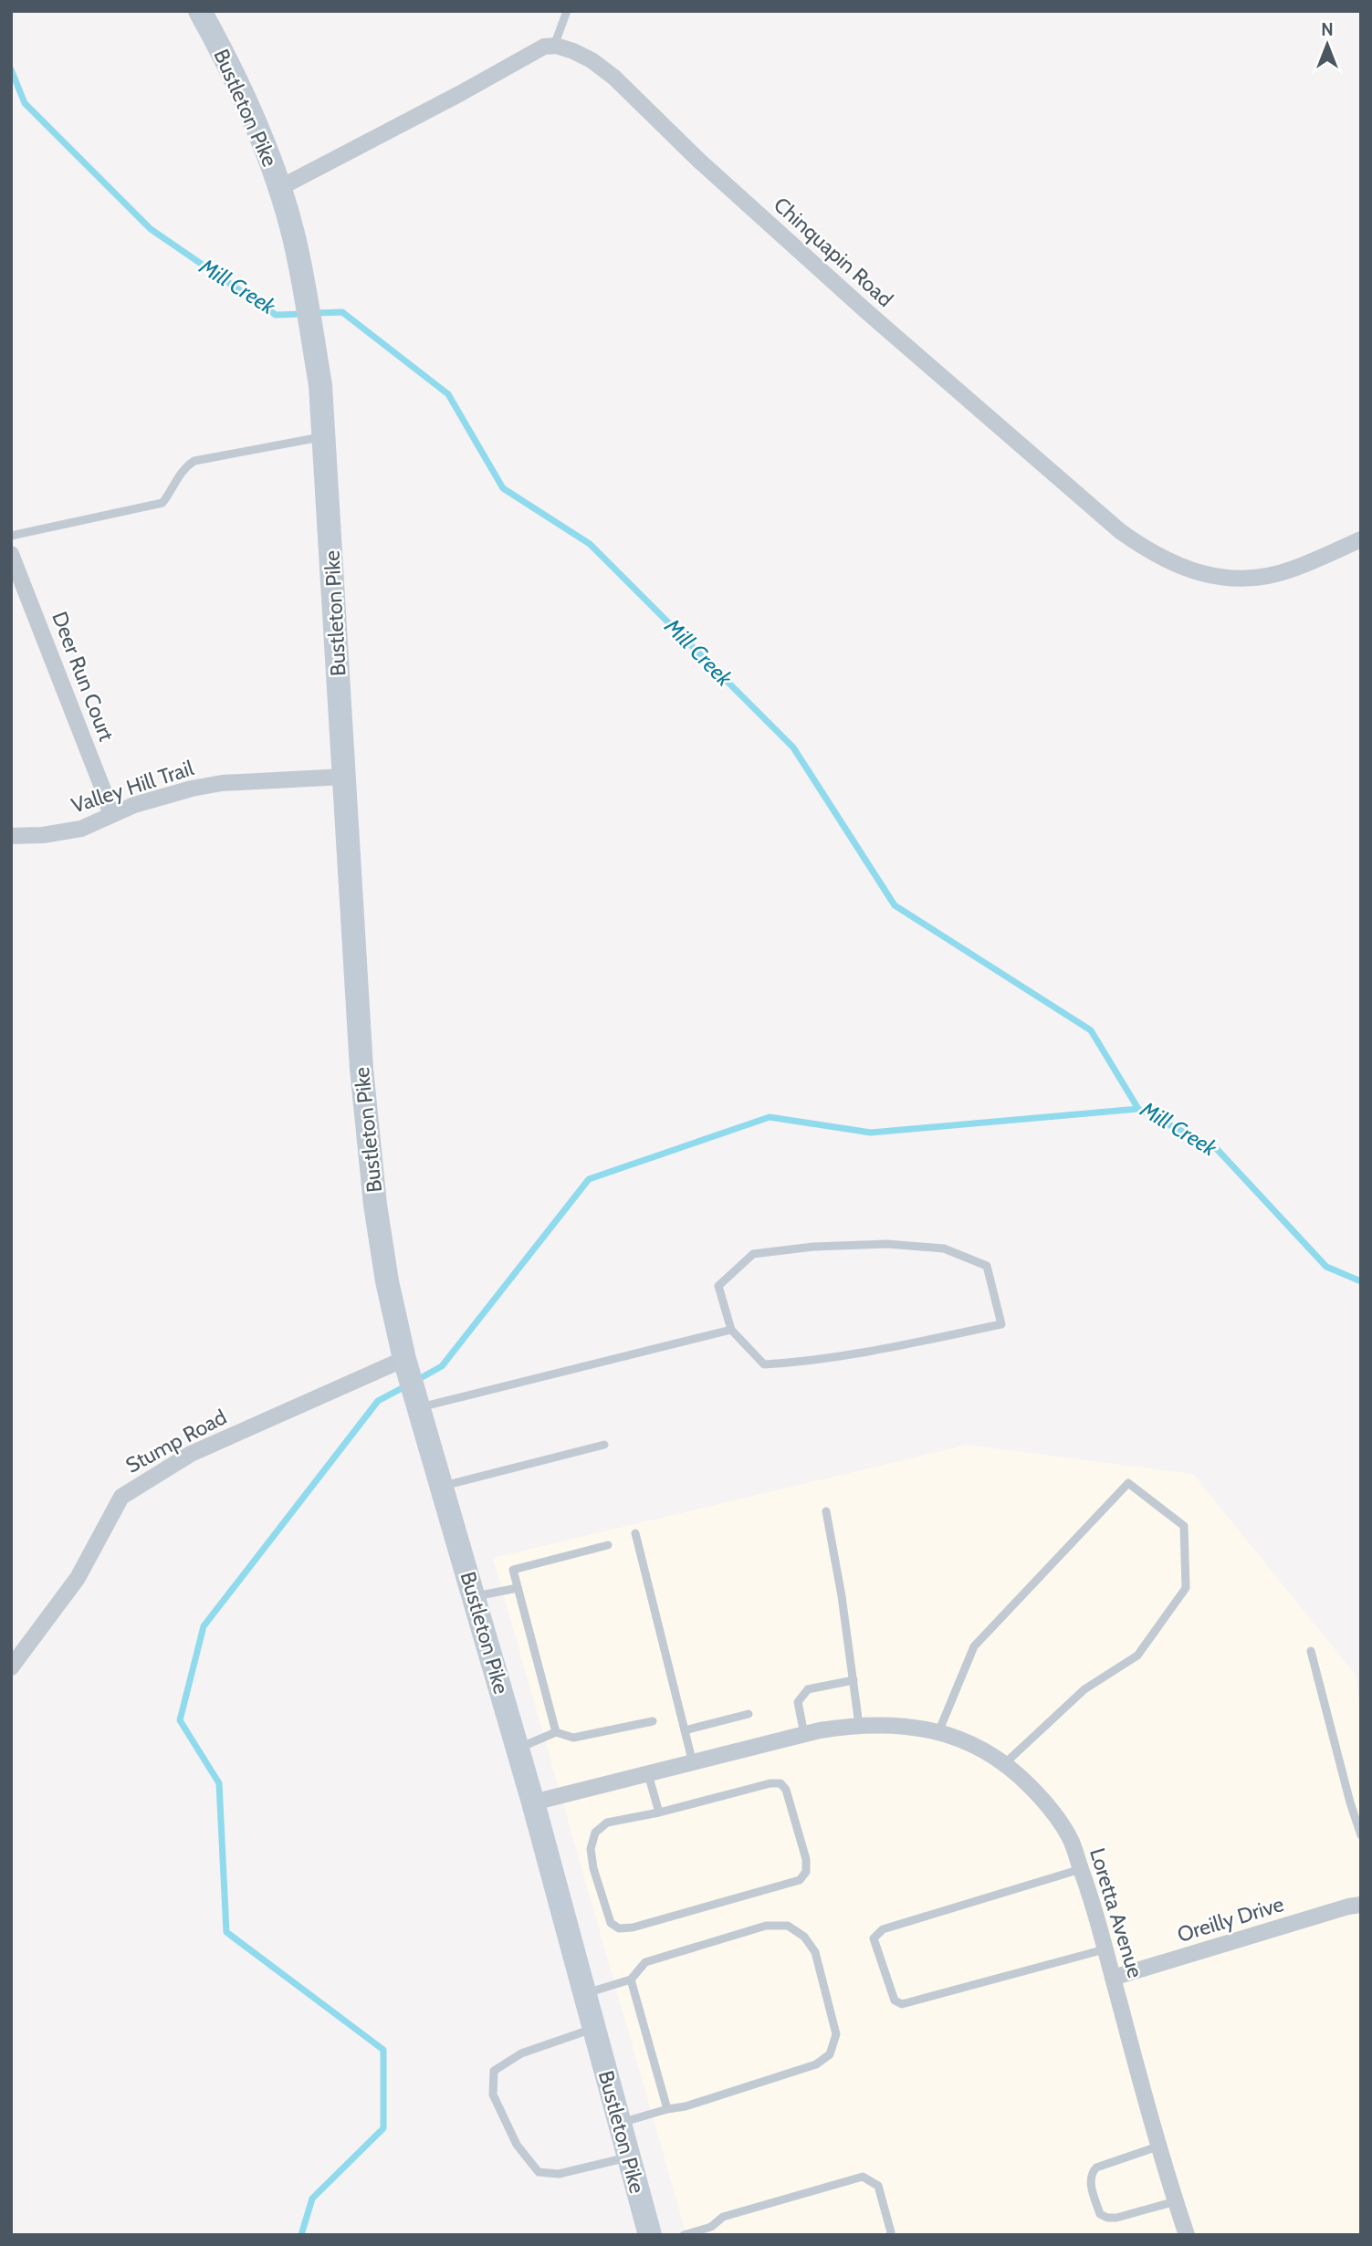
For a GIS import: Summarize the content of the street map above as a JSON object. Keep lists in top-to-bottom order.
{
  "streets": {
    "main road": ["Bustleton Pike"],
    "street": [
      "Chinquapin Road",
      "Deer Run Court",
      "Valley Hill Trail",
      "Stump Road",
      "Loretta Avenue",
      "Oreilly Drive"
    ]
  },
  "crossings": [
    ["Bustleton Pike", "Valley Hill Trail"],
    ["Bustleton Pike", "Stump Road"],
    ["Bustleton Pike", "Loretta Avenue"],
    ["Deer Run Court", "Valley Hill Trail"],
    ["Loretta Avenue", "Oreilly Drive"]
  ],
  "water": ["Mill Creek"],
  "north": "top"
}
